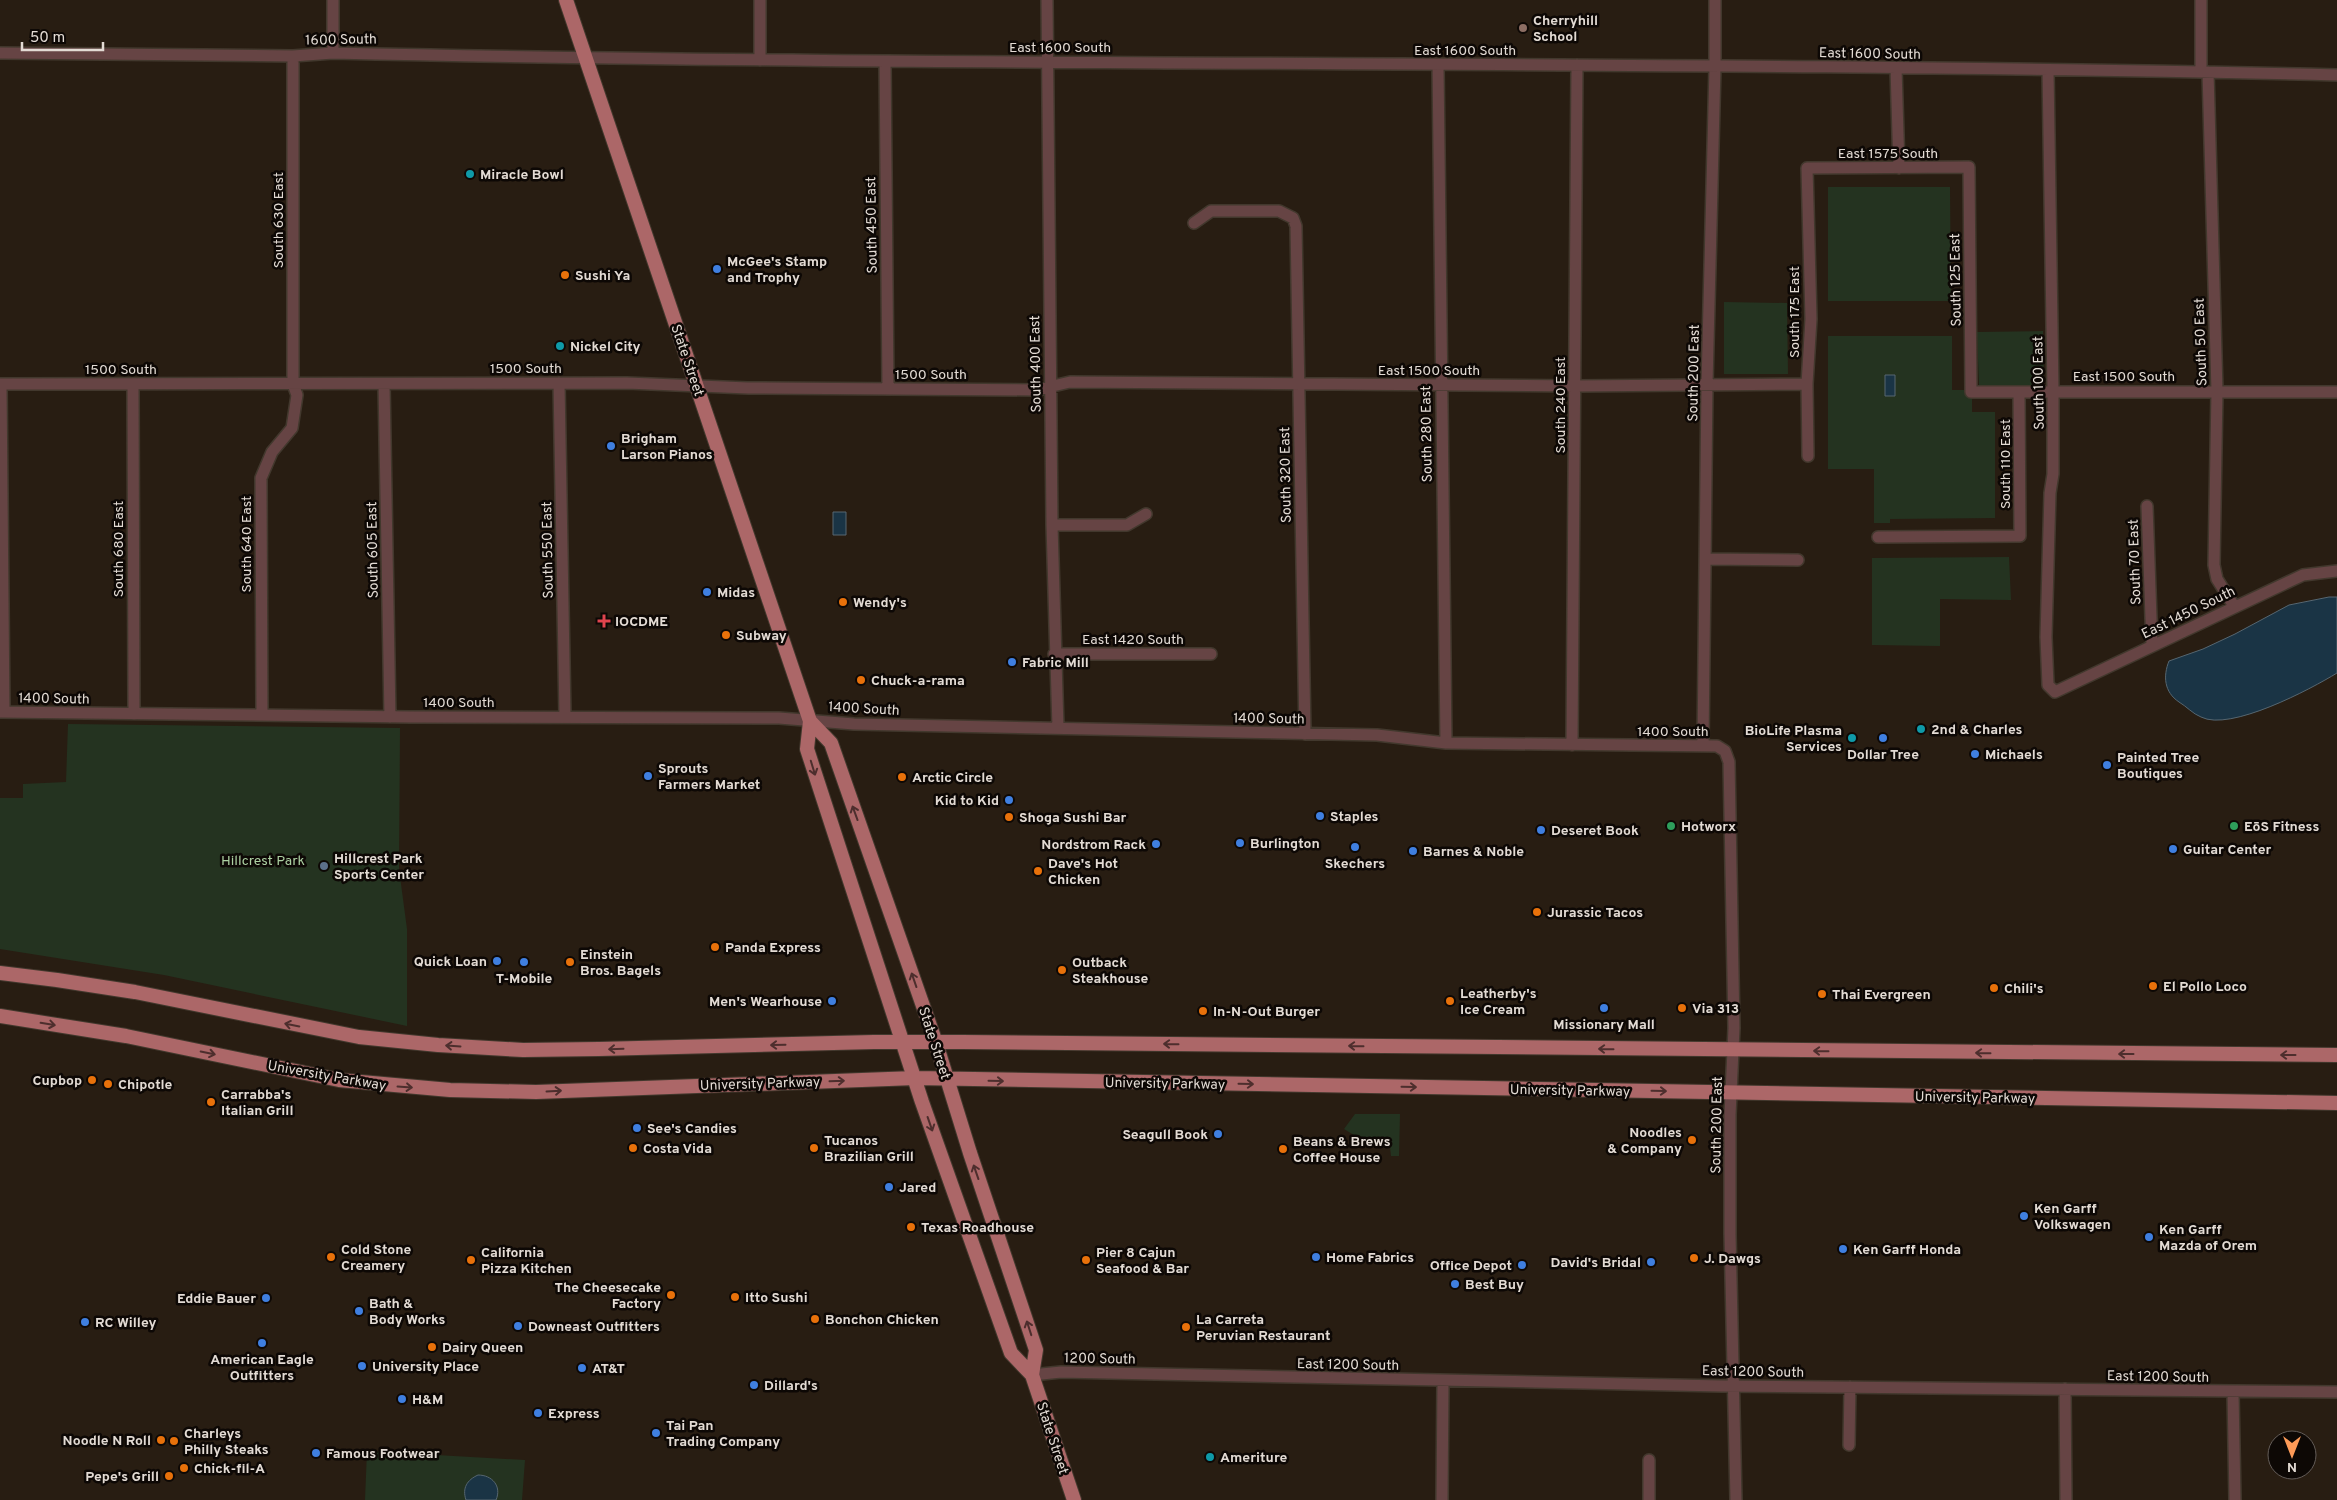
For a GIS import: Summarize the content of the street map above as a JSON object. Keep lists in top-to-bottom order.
{
  "streets": {
    "main road": ["State Street", "University Parkway"],
    "street": [
      "1600 South",
      "East 1600 South",
      "East 1575 South",
      "South 630 East",
      "South 450 East",
      "South 125 East",
      "South 175 East",
      "South 50 East",
      "South 400 East",
      "1500 South",
      "East 1500 South",
      "South 200 East",
      "South 100 East",
      "South 240 East",
      "South 280 East",
      "South 110 East",
      "South 320 East",
      "South 640 East",
      "South 680 East",
      "South 605 East",
      "South 550 East",
      "South 70 East",
      "East 1450 South",
      "East 1420 South",
      "1400 South",
      "1200 South",
      "East 1200 South"
    ]
  },
  "crossings": [
    ["1600 South", "East 1600 South"],
    ["1600 South", "South 630 East"],
    ["1600 South", "State Street"],
    ["East 1600 South", "South 450 East"],
    ["East 1600 South", "South 50 East"],
    ["East 1600 South", "South 400 East"],
    ["East 1600 South", "South 200 East"],
    ["East 1600 South", "South 100 East"],
    ["East 1600 South", "South 240 East"],
    ["East 1600 South", "South 280 East"],
    ["East 1575 South", "South 125 East"],
    ["East 1575 South", "South 175 East"],
    ["South 630 East", "1500 South"],
    ["South 630 East", "South 640 East"],
    ["South 450 East", "1500 South"],
    ["South 125 East", "East 1500 South"],
    ["South 175 East", "East 1500 South"],
    ["South 50 East", "East 1500 South"],
    ["South 50 East", "East 1450 South"],
    ["State Street", "1500 South"],
    ["State Street", "1400 South"],
    ["State Street", "University Parkway"],
    ["State Street", "1200 South"],
    ["South 400 East", "1500 South"],
    ["South 400 East", "East 1500 South"],
    ["South 400 East", "East 1420 South"],
    ["South 400 East", "1400 South"],
    ["1500 South", "East 1500 South"],
    ["1500 South", "South 640 East"],
    ["1500 South", "South 680 East"],
    ["1500 South", "South 605 East"],
    ["1500 South", "South 550 East"],
    ["East 1500 South", "South 200 East"],
    ["East 1500 South", "South 100 East"],
    ["East 1500 South", "South 240 East"],
    ["East 1500 South", "South 280 East"],
    ["East 1500 South", "South 110 East"],
    ["East 1500 South", "South 320 East"],
    ["South 200 East", "1400 South"],
    ["South 200 East", "University Parkway"],
    ["South 200 East", "East 1200 South"],
    ["South 100 East", "East 1450 South"],
    ["South 240 East", "1400 South"],
    ["South 280 East", "1400 South"],
    ["South 320 East", "1400 South"],
    ["South 640 East", "1400 South"],
    ["South 680 East", "1400 South"],
    ["South 605 East", "1400 South"],
    ["South 550 East", "1400 South"],
    ["South 70 East", "East 1450 South"],
    ["1200 South", "East 1200 South"]
  ],
  "parks": ["Hillcrest Park"],
  "places": {
    "other": [
      "Cherryhill School",
      "Miracle Bowl",
      "McGee's Stamp and Trophy",
      "Sushi Ya",
      "Nickel City",
      "Brigham Larson Pianos",
      "Midas",
      "Wendy's",
      "Subway",
      "Fabric Mill",
      "Chuck-a-rama",
      "2nd & Charles",
      "BioLife Plasma Services",
      "Dollar Tree",
      "Michaels",
      "Painted Tree Boutiques",
      "Sprouts Farmers Market",
      "Arctic Circle",
      "Kid to Kid",
      "Staples",
      "Shoga Sushi Bar",
      "Hotworx",
      "EōS Fitness",
      "Deseret Book",
      "Burlington",
      "Nordstrom Rack",
      "Skechers",
      "Guitar Center",
      "Barnes & Noble",
      "Hillcrest Park Sports Center",
      "Dave's Hot Chicken",
      "Jurassic Tacos",
      "Panda Express",
      "Quick Loan",
      "T-Mobile",
      "Einstein Bros. Bagels",
      "Outback Steakhouse",
      "El Pollo Loco",
      "Chili's",
      "Thai Evergreen",
      "Men's Wearhouse",
      "Leatherby's Ice Cream",
      "Missionary Mall",
      "Via 313",
      "In-N-Out Burger",
      "Cupbop",
      "Chipotle",
      "Carrabba's Italian Grill",
      "See's Candies",
      "Seagull Book",
      "Noodles & Company",
      "Costa Vida",
      "Tucanos Brazilian Grill",
      "Beans & Brews Coffee House",
      "Jared",
      "Ken Garff Volkswagen",
      "Texas Roadhouse",
      "Ken Garff Mazda of Orem",
      "Ken Garff Honda",
      "Cold Stone Creamery",
      "Home Fabrics",
      "J. Dawgs",
      "California Pizza Kitchen",
      "Pier 8 Cajun Seafood & Bar",
      "David's Bridal",
      "Office Depot",
      "Best Buy",
      "The Cheesecake Factory",
      "Itto Sushi",
      "Eddie Bauer",
      "Bath & Body Works",
      "Bonchon Chicken",
      "RC Willey",
      "Downeast Outfitters",
      "La Carreta Peruvian Restaurant",
      "American Eagle Outfitters",
      "Dairy Queen",
      "University Place",
      "AT&T",
      "Dillard's",
      "H&M",
      "Express",
      "Tai Pan Trading Company",
      "Noodle N Roll",
      "Charleys Philly Steaks",
      "Famous Footwear",
      "Ameriture",
      "Chick-fil-A",
      "Pepe's Grill"
    ],
    "health": ["IOCDME"]
  },
  "scale_bar": "50 m",
  "north": "bottom"
}
